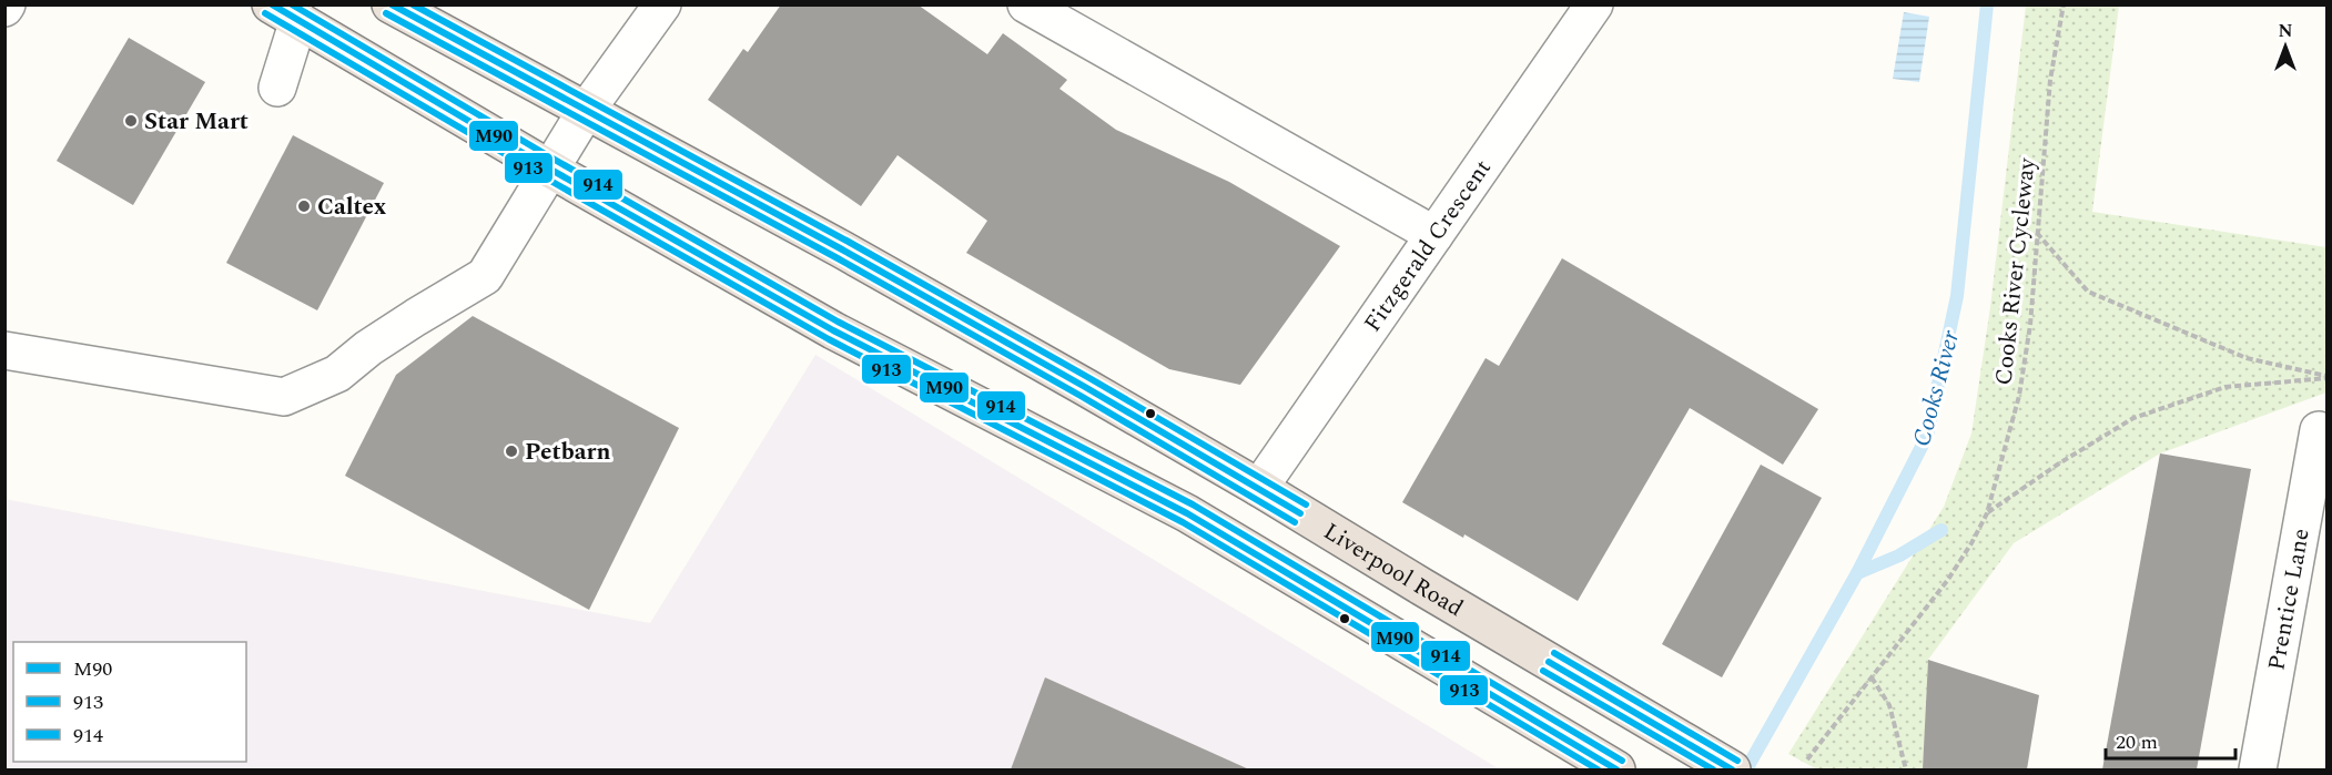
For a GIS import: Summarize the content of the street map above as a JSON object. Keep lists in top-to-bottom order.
{
  "streets": {
    "highway": ["Liverpool Road"],
    "street": ["Fitzgerald Crescent", "Prentice Lane"],
    "path": ["Cooks River Cycleway"]
  },
  "crossings": [
    ["Fitzgerald Crescent", "Liverpool Road"]
  ],
  "water": ["Cooks River"],
  "places": ["Star Mart", "Caltex", "Petbarn"],
  "lines": ["transit line M90", "transit line 914", "transit line 913"],
  "legend": ["M90", "913", "914"],
  "scale_bar": "20 m",
  "north": "top"
}
